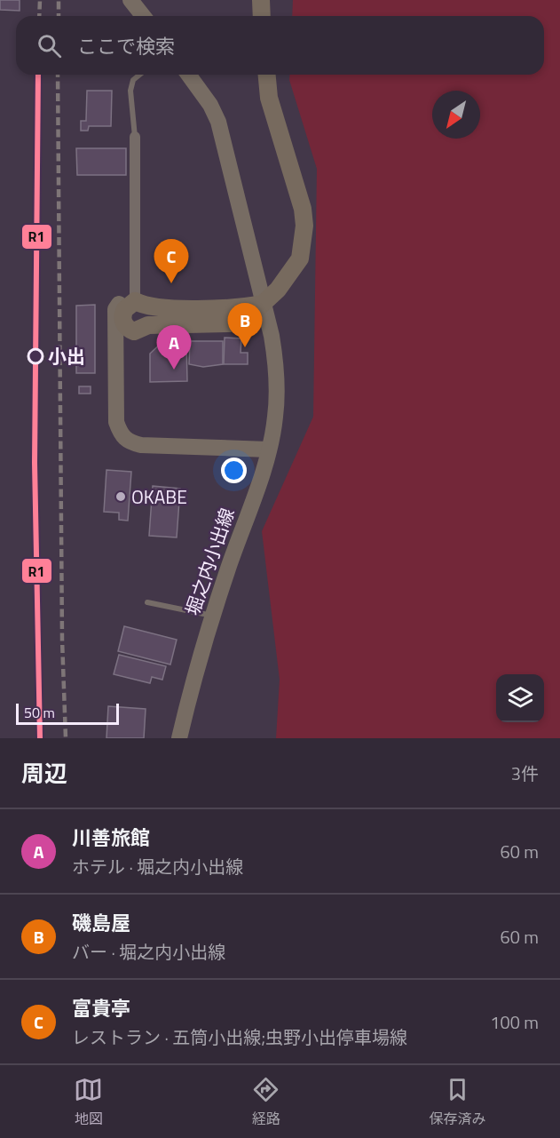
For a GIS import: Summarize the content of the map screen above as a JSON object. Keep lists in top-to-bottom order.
{
  "streets": {
    "main road": ["堀之内小出線"]
  },
  "places": ["小出", "OKABE"],
  "lines": ["transit line R1"],
  "scale_bar": "50 m",
  "north": "bottom left",
  "page": {
    "search": "ここで検索",
    "pins": ["C", "B", "A"],
    "scale": "50 m",
    "heading": ["周辺", "3件"],
    "list": [
      {
        "mark": "A",
        "name": "川善旅館",
        "note": "ホテル · 堀之内小出線",
        "value": "60 m"
      },
      {
        "mark": "B",
        "name": "磯島屋",
        "note": "バー · 堀之内小出線",
        "value": "60 m"
      },
      {
        "mark": "C",
        "name": "富貴亭",
        "note": "レストラン · 五筒小出線;虫野小出停車場線",
        "value": "100 m"
      }
    ],
    "nav": ["地図", "経路", "保存済み"]
  }
}
